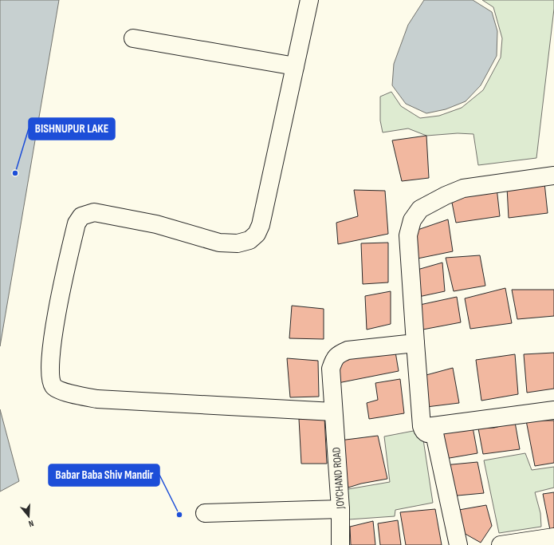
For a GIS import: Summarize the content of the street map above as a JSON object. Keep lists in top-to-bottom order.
{
  "streets": {
    "street": ["JOYCHAND ROAD"]
  },
  "places": ["BISHNUPUR LAKE", "Babar Baba Shiv Mandir"],
  "north": "bottom"
}
